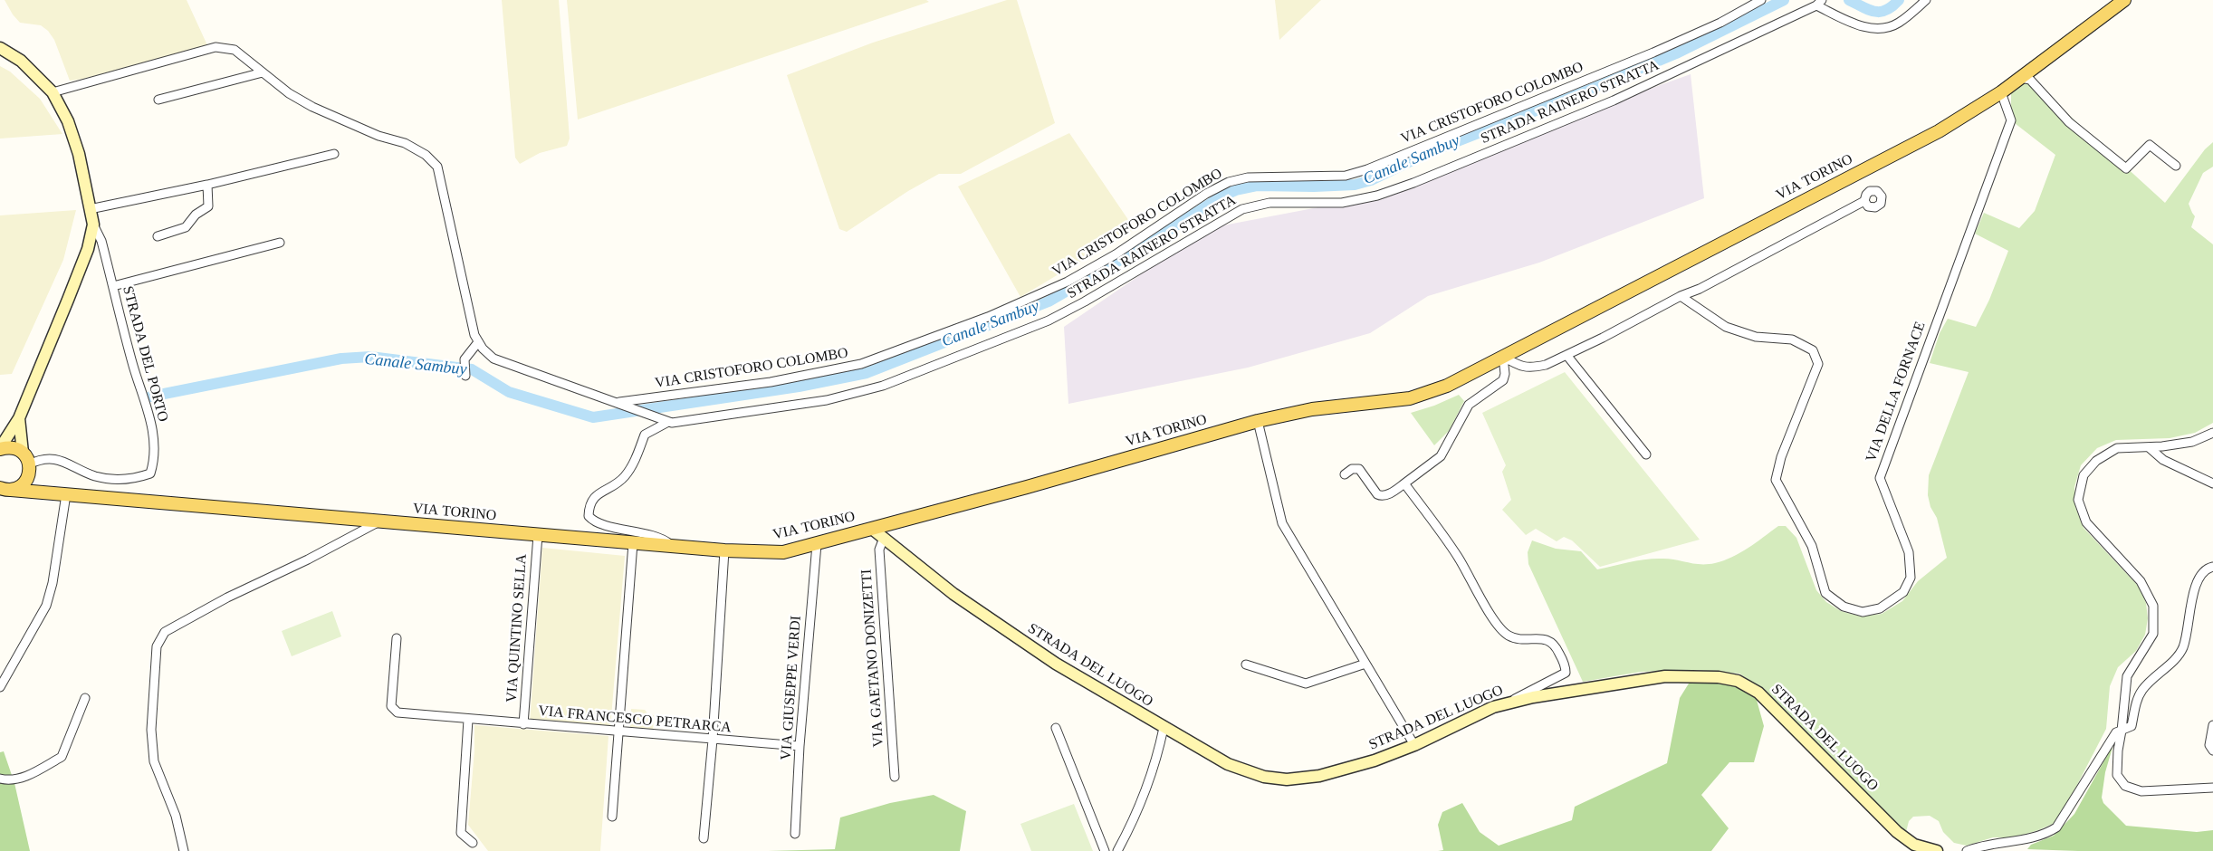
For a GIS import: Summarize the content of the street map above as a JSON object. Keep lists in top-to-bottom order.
{
  "streets": {
    "main road": ["VIA TORINO"],
    "street": [
      "STRADA RAINERO STRATTA",
      "VIA CRISTOFORO COLOMBO",
      "STRADA DEL PORTO",
      "VIA DELLA FORNACE",
      "VIA QUINTINO SELLA",
      "VIA GAETANO DONIZETTI",
      "STRADA DEL LUOGO",
      "VIA GIUSEPPE VERDI",
      "VIA FRANCESCO PETRARCA"
    ]
  },
  "crossings": [
    ["STRADA RAINERO STRATTA", "VIA CRISTOFORO COLOMBO"],
    ["VIA TORINO", "VIA DELLA FORNACE"],
    ["VIA TORINO", "VIA QUINTINO SELLA"],
    ["VIA TORINO", "STRADA DEL LUOGO"],
    ["VIA TORINO", "VIA GIUSEPPE VERDI"],
    ["VIA QUINTINO SELLA", "VIA FRANCESCO PETRARCA"],
    ["VIA GAETANO DONIZETTI", "STRADA DEL LUOGO"],
    ["VIA GIUSEPPE VERDI", "VIA FRANCESCO PETRARCA"]
  ],
  "water": ["Canale Sambuy"]
}
